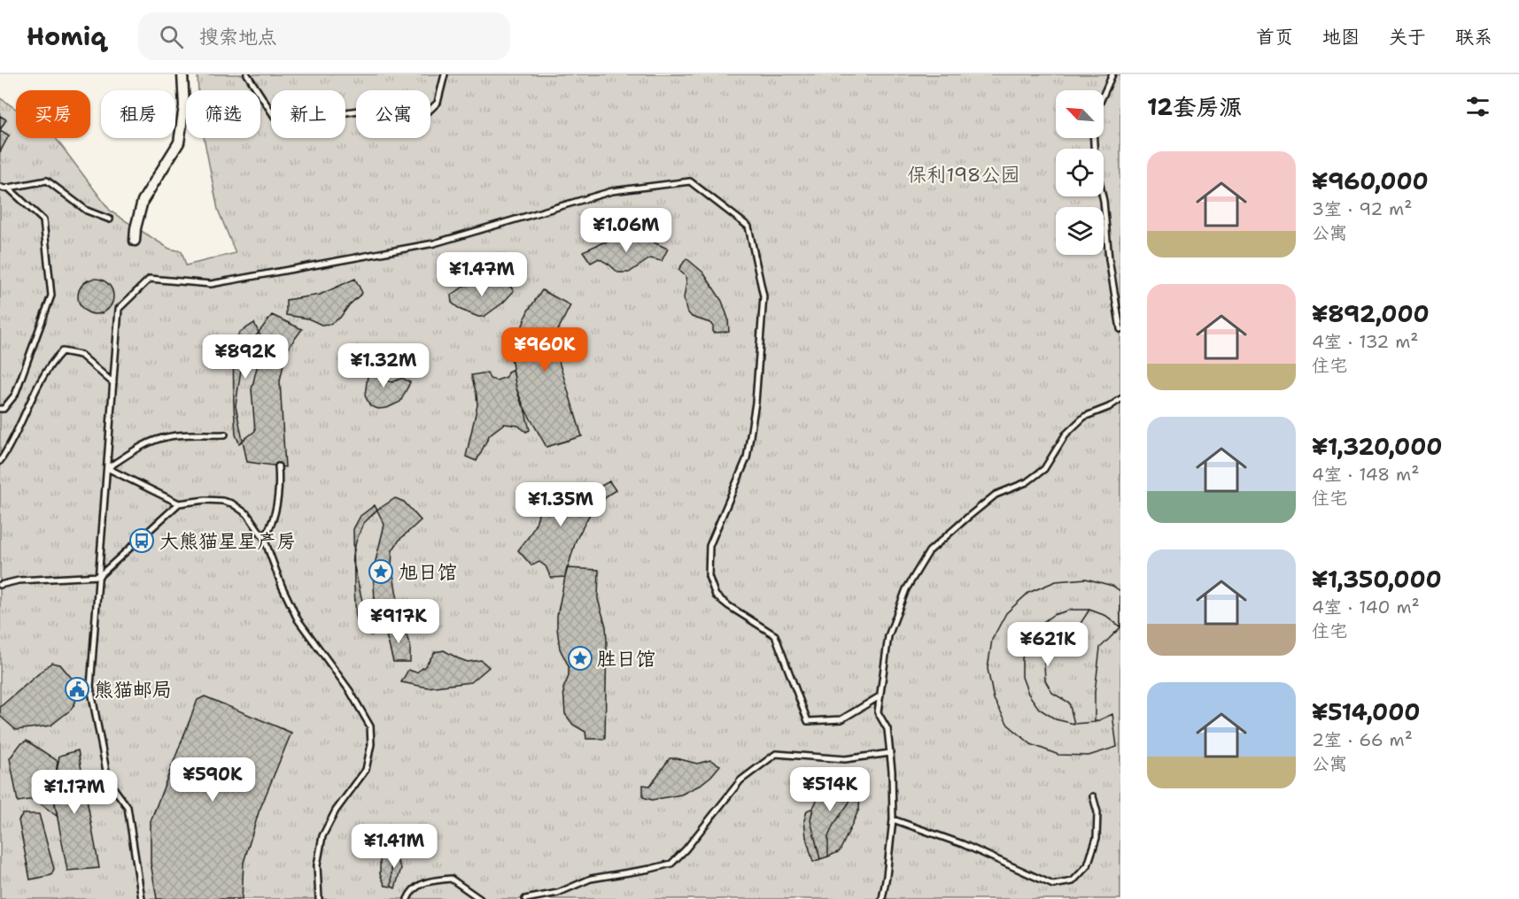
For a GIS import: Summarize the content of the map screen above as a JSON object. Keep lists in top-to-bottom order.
{
  "parks": ["保利198公园"],
  "places": {
    "bus stop": ["大熊猫星星产房"],
    "place": ["旭日馆", "胜日馆"],
    "public building": ["熊猫邮局"]
  },
  "north": "top left",
  "page": {
    "header": "Homiq",
    "search": "搜索地点",
    "nav": [
      "首页",
      "地图",
      "关于",
      "联系"
    ],
    "heading": "12套房源",
    "chip": [
      "买房",
      "租房",
      "筛选",
      "新上",
      "公寓"
    ],
    "list": [
      {
        "name": "¥960,000",
        "note": "3室 · 92 m² · 公寓"
      },
      {
        "name": "¥892,000",
        "note": "4室 · 132 m² · 住宅"
      },
      {
        "name": "¥1,320,000",
        "note": "4室 · 148 m² · 住宅"
      },
      {
        "name": "¥1,350,000",
        "note": "4室 · 140 m² · 住宅"
      },
      {
        "name": "¥514,000",
        "note": "2室 · 66 m² · 公寓"
      }
    ],
    "price": [
      "¥1.06M",
      "¥1.47M",
      "¥960K",
      "¥892K",
      "¥1.32M",
      "¥1.35M",
      "¥917K",
      "¥621K",
      "¥590K",
      "¥514K",
      "¥1.17M",
      "¥1.41M"
    ]
  }
}
